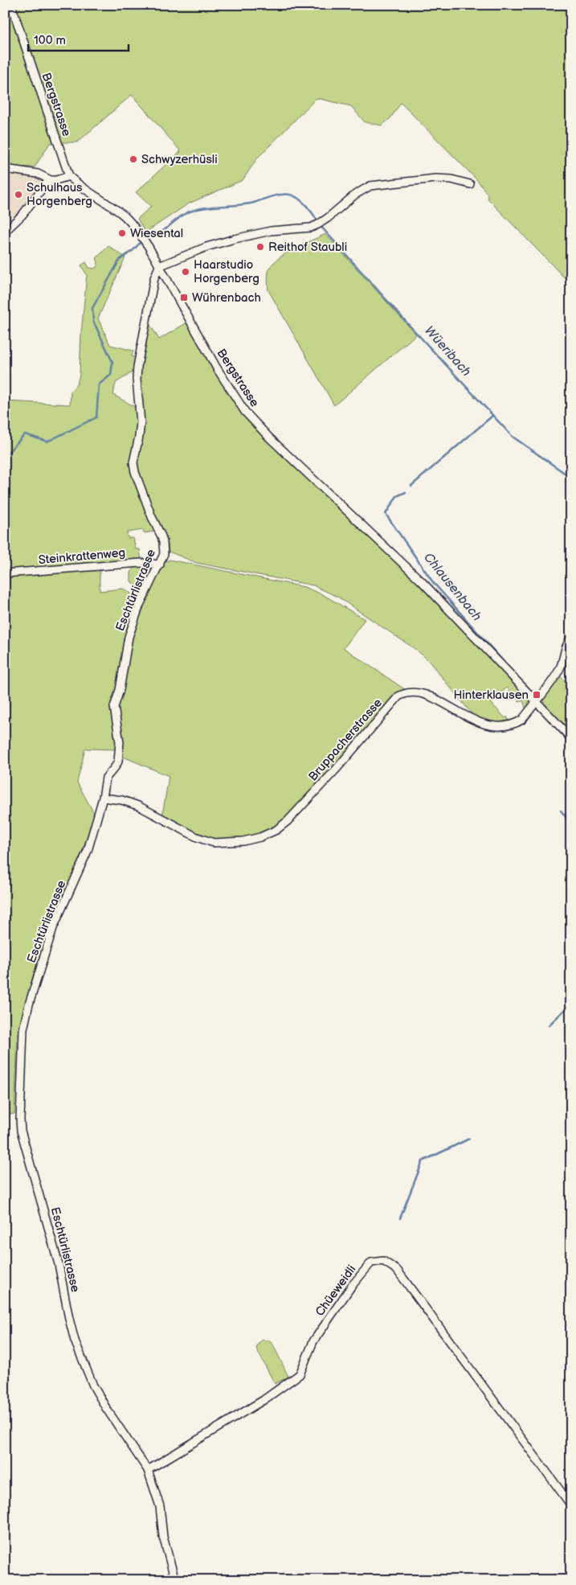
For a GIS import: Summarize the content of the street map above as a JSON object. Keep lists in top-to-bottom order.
{
  "streets": {
    "street": [
      "Bergstrasse",
      "Steinkrattenweg",
      "Eschtürlistrasse",
      "Bruppacherstrasse",
      "Chüeweidli"
    ]
  },
  "crossings": [
    ["Bergstrasse", "Eschtürlistrasse"],
    ["Bergstrasse", "Bruppacherstrasse"],
    ["Steinkrattenweg", "Eschtürlistrasse"],
    ["Eschtürlistrasse", "Bruppacherstrasse"],
    ["Eschtürlistrasse", "Chüeweidli"]
  ],
  "water": ["Wüeribach", "Chlausenbach"],
  "places": {
    "other": [
      "Schwyzerhüsli",
      "Schulhaus Horgenberg",
      "Wiesental",
      "Reithof Staubli",
      "Haarstudio Horgenberg"
    ],
    "transit": ["Wührenbach", "Hinterklausen"]
  },
  "scale_bar": "100 m"
}
